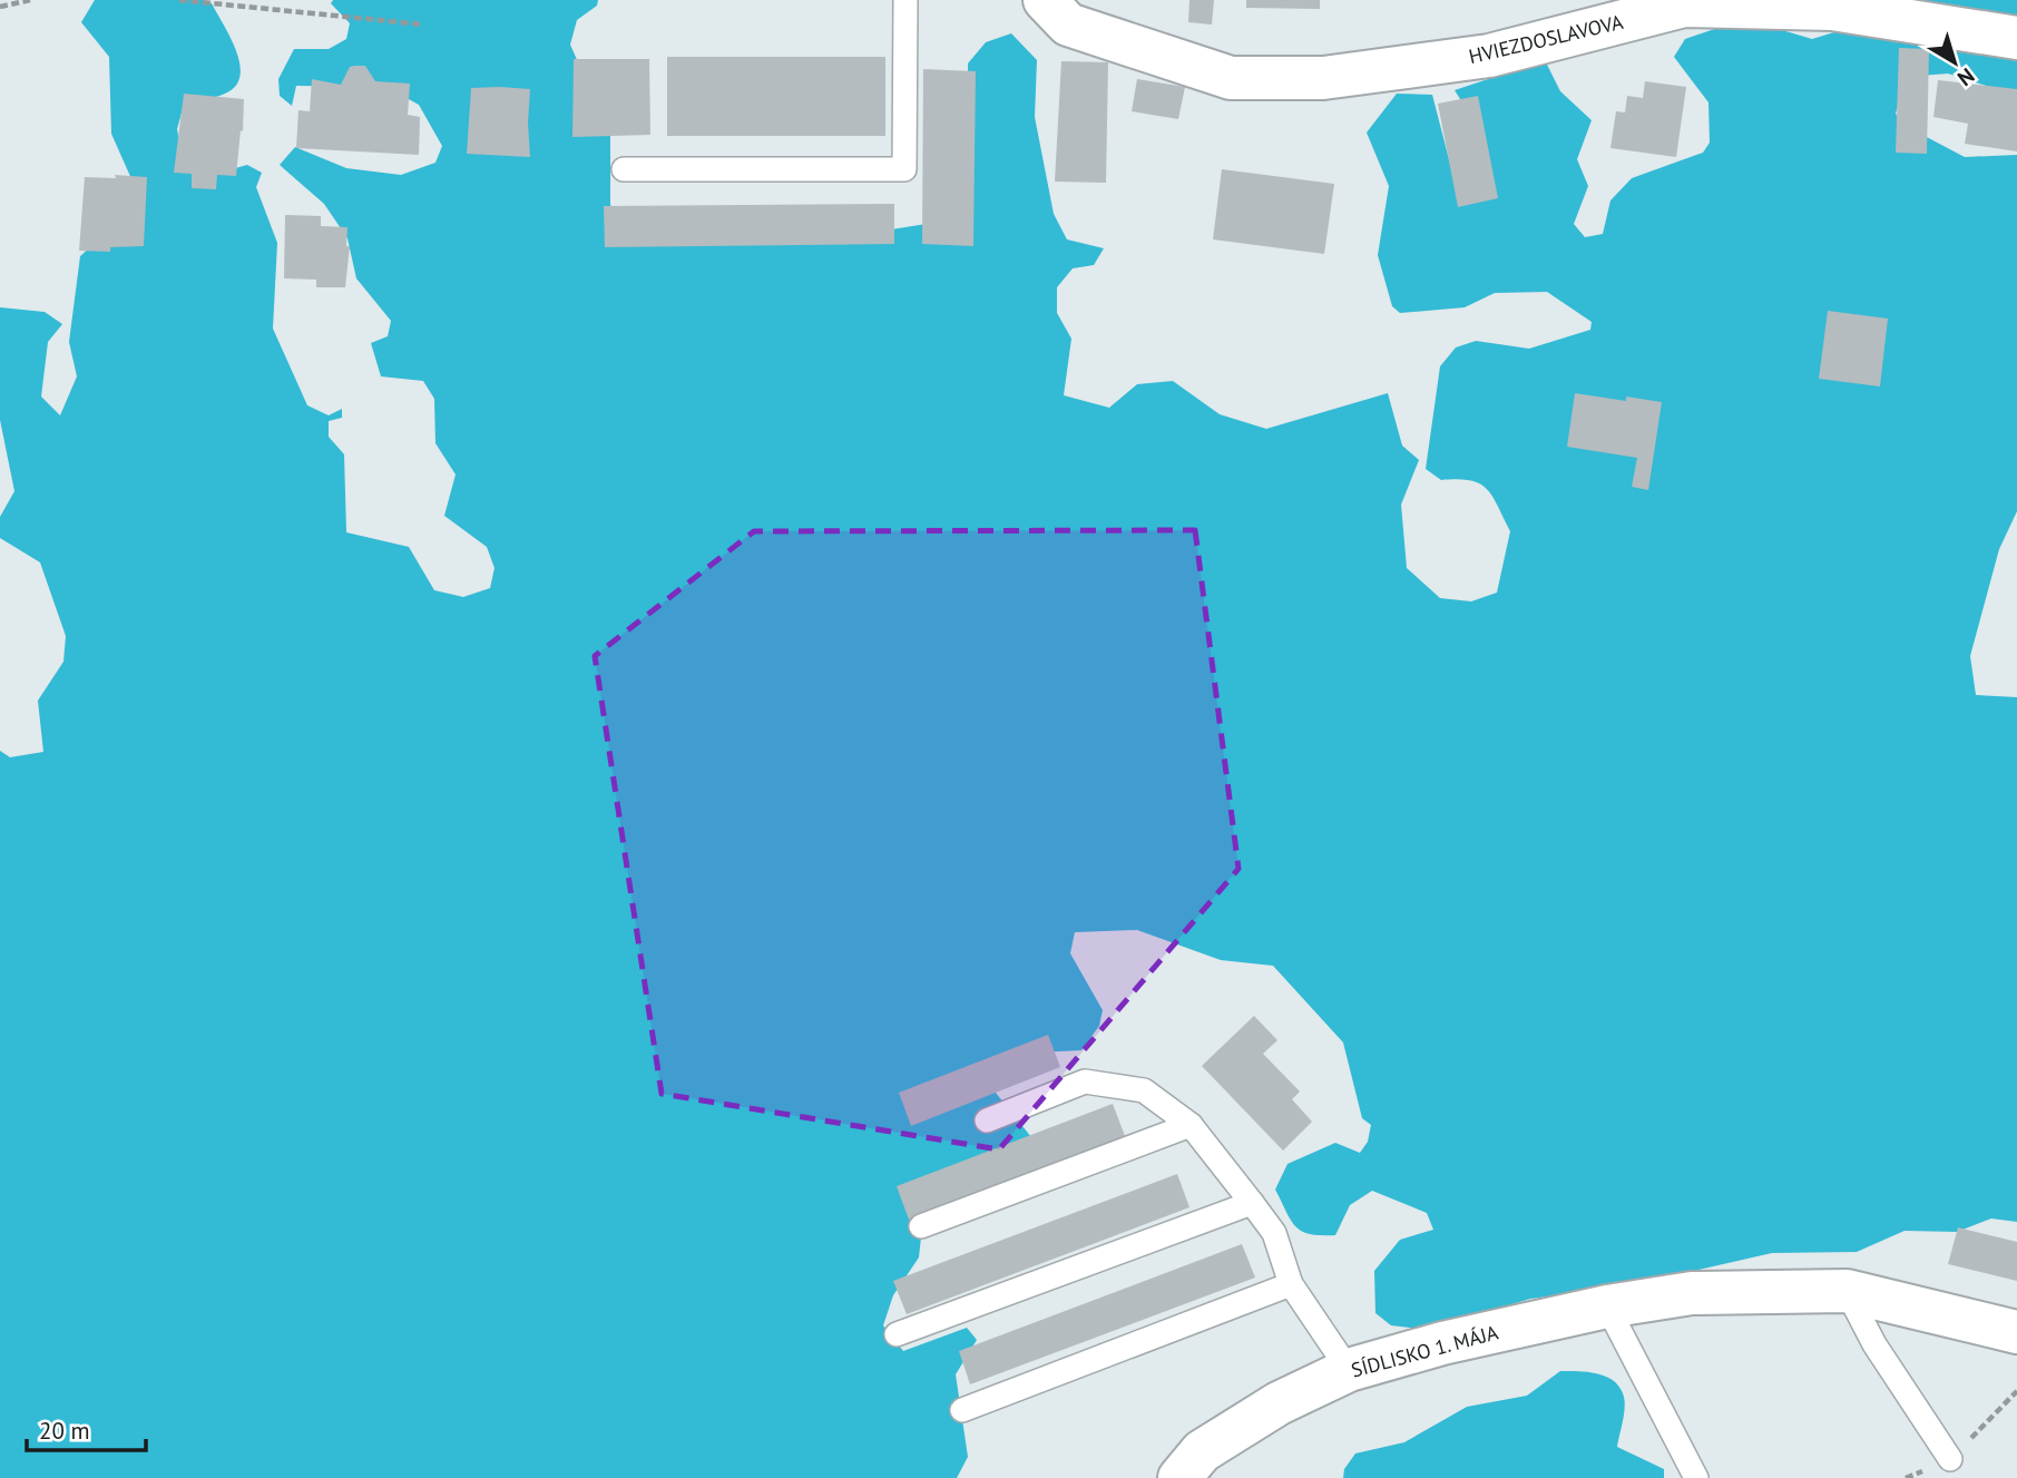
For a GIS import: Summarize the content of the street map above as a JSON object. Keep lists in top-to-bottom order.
{
  "streets": {
    "street": ["HVIEZDOSLAVOVA", "SÍDLISKO 1. MÁJA"]
  },
  "scale_bar": "20 m",
  "north": "bottom right"
}
